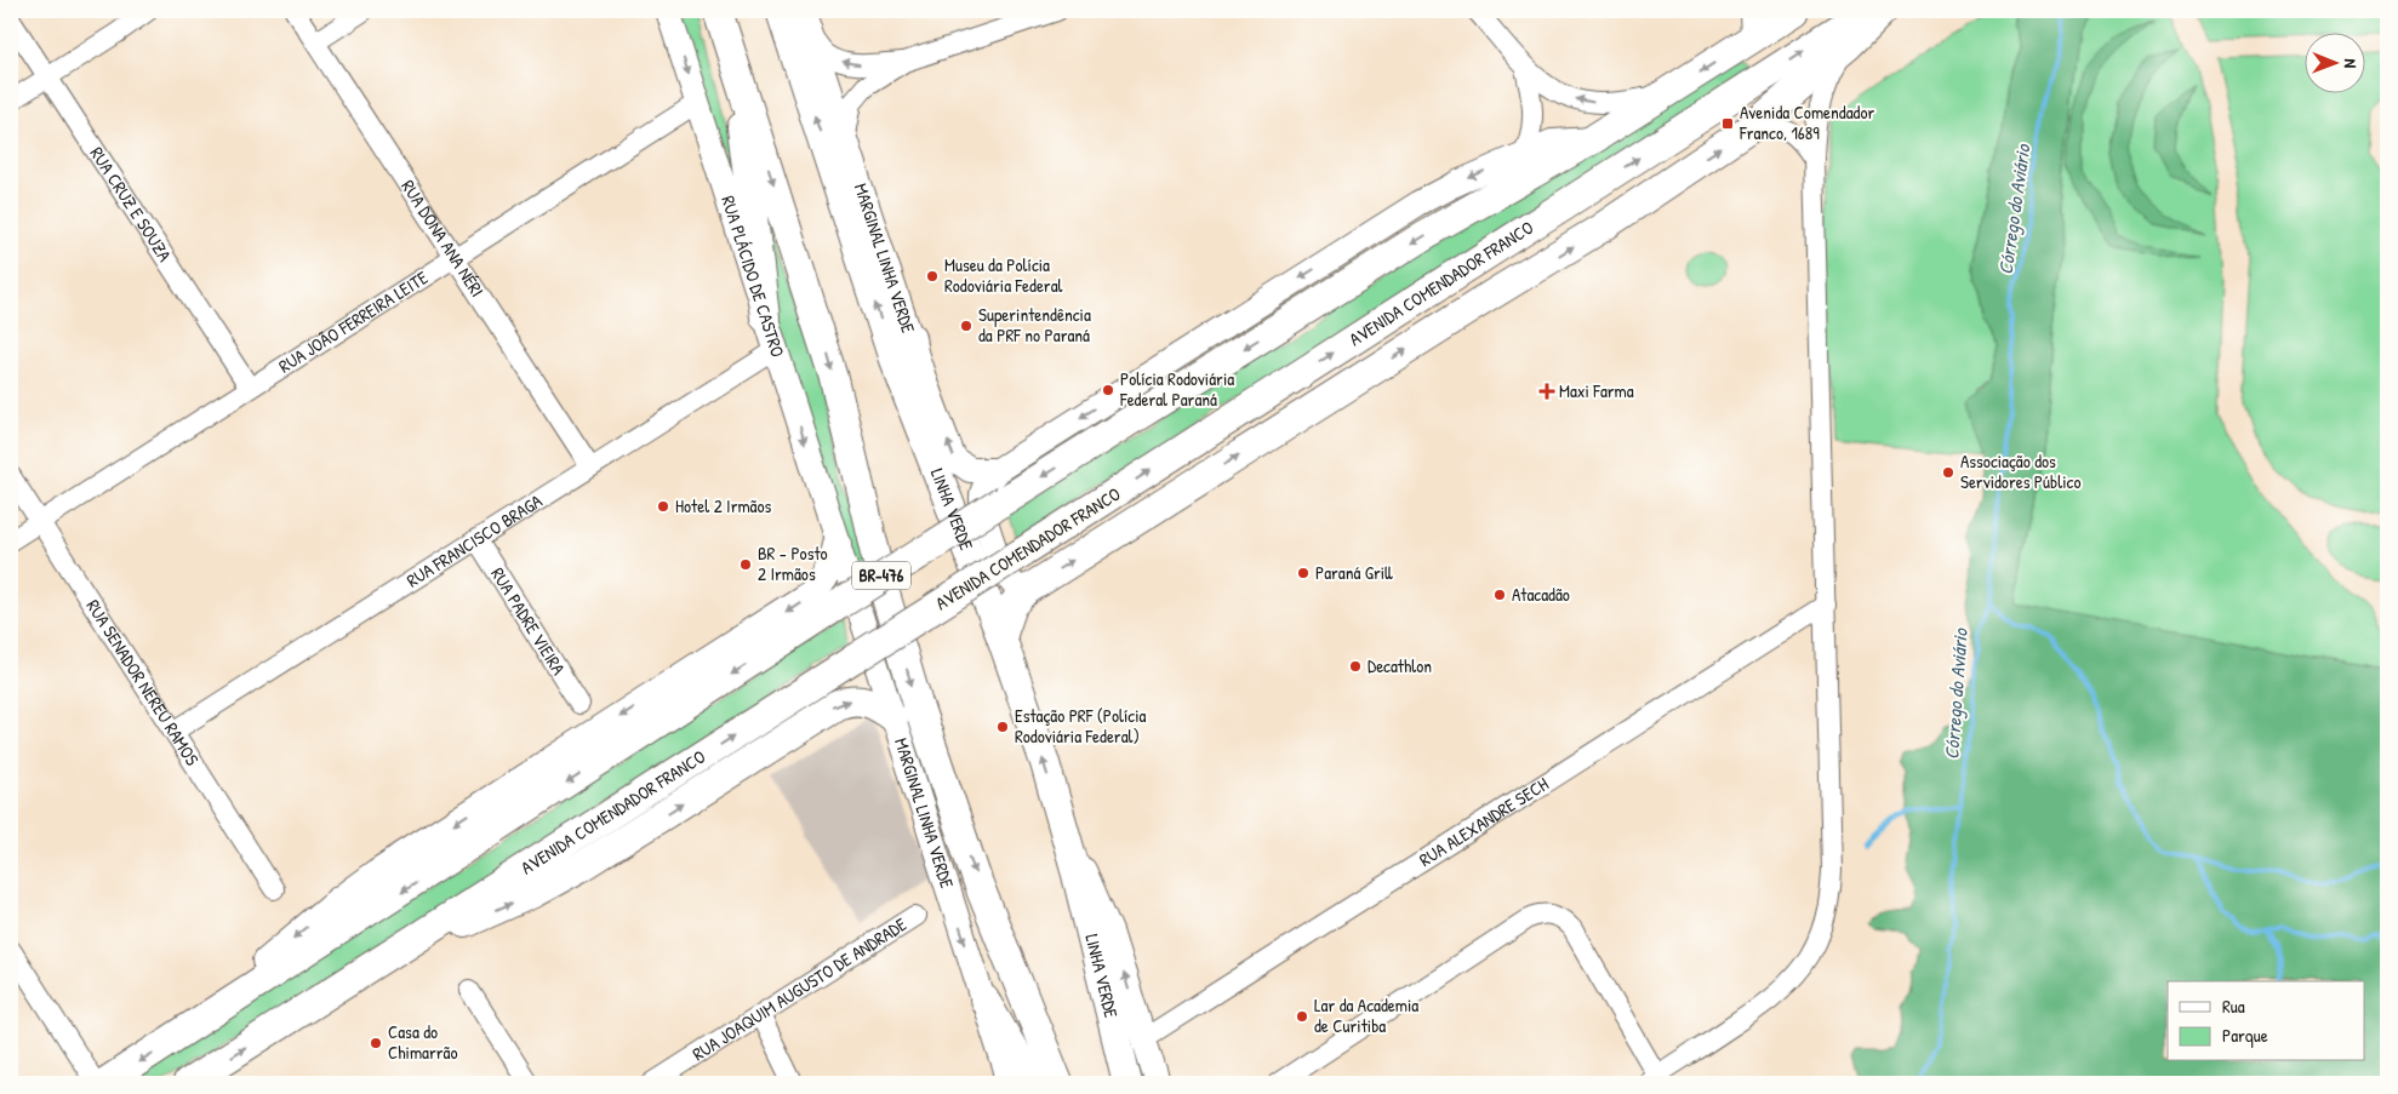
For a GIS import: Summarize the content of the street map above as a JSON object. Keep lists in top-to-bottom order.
{
  "streets": {
    "highway": ["AVENIDA COMENDADOR FRANCO", "LINHA VERDE", "BR-476"],
    "main road": ["MARGINAL LINHA VERDE", "RUA PLÁCIDO DE CASTRO"],
    "street": [
      "RUA CRUZ E SOUZA",
      "RUA DONA ANA NÉRI",
      "RUA JOÃO FERREIRA LEITE",
      "RUA FRANCISCO BRAGA",
      "RUA PADRE VIEIRA",
      "RUA SENADOR NEREU RAMOS",
      "RUA ALEXANDRE SECH",
      "RUA JOAQUIM AUGUSTO DE ANDRADE"
    ]
  },
  "crossings": [
    ["RUA CRUZ E SOUZA", "RUA JOÃO FERREIRA LEITE"],
    ["RUA DONA ANA NÉRI", "RUA JOÃO FERREIRA LEITE"],
    ["RUA DONA ANA NÉRI", "RUA FRANCISCO BRAGA"],
    ["MARGINAL LINHA VERDE", "RUA PLÁCIDO DE CASTRO"],
    ["RUA PLÁCIDO DE CASTRO", "RUA JOÃO FERREIRA LEITE"],
    ["RUA PLÁCIDO DE CASTRO", "RUA FRANCISCO BRAGA"],
    ["RUA JOÃO FERREIRA LEITE", "RUA SENADOR NEREU RAMOS"],
    ["RUA FRANCISCO BRAGA", "RUA PADRE VIEIRA"],
    ["RUA FRANCISCO BRAGA", "RUA SENADOR NEREU RAMOS"]
  ],
  "one_way": ["RUA PLÁCIDO DE CASTRO"],
  "water": ["Córrego do Aviário"],
  "places": {
    "transit": ["Avenida Comendador Franco, 1689"],
    "other": [
      "Museu da Polícia Rodoviária Federal",
      "Superintendência da PRF no Paraná",
      "Polícia Rodoviária Federal Paraná",
      "Associação dos Servidores Público",
      "Hotel 2 Irmãos",
      "BR - Posto 2 Irmãos",
      "Paraná Grill",
      "Atacadão",
      "Decathlon",
      "Estação PRF (Polícia Rodoviária Federal)",
      "Lar da Academia de Curitiba",
      "Casa do Chimarrão"
    ],
    "health": ["Maxi Farma"]
  },
  "legend": ["Rua", "Parque"],
  "north": "right"
}
